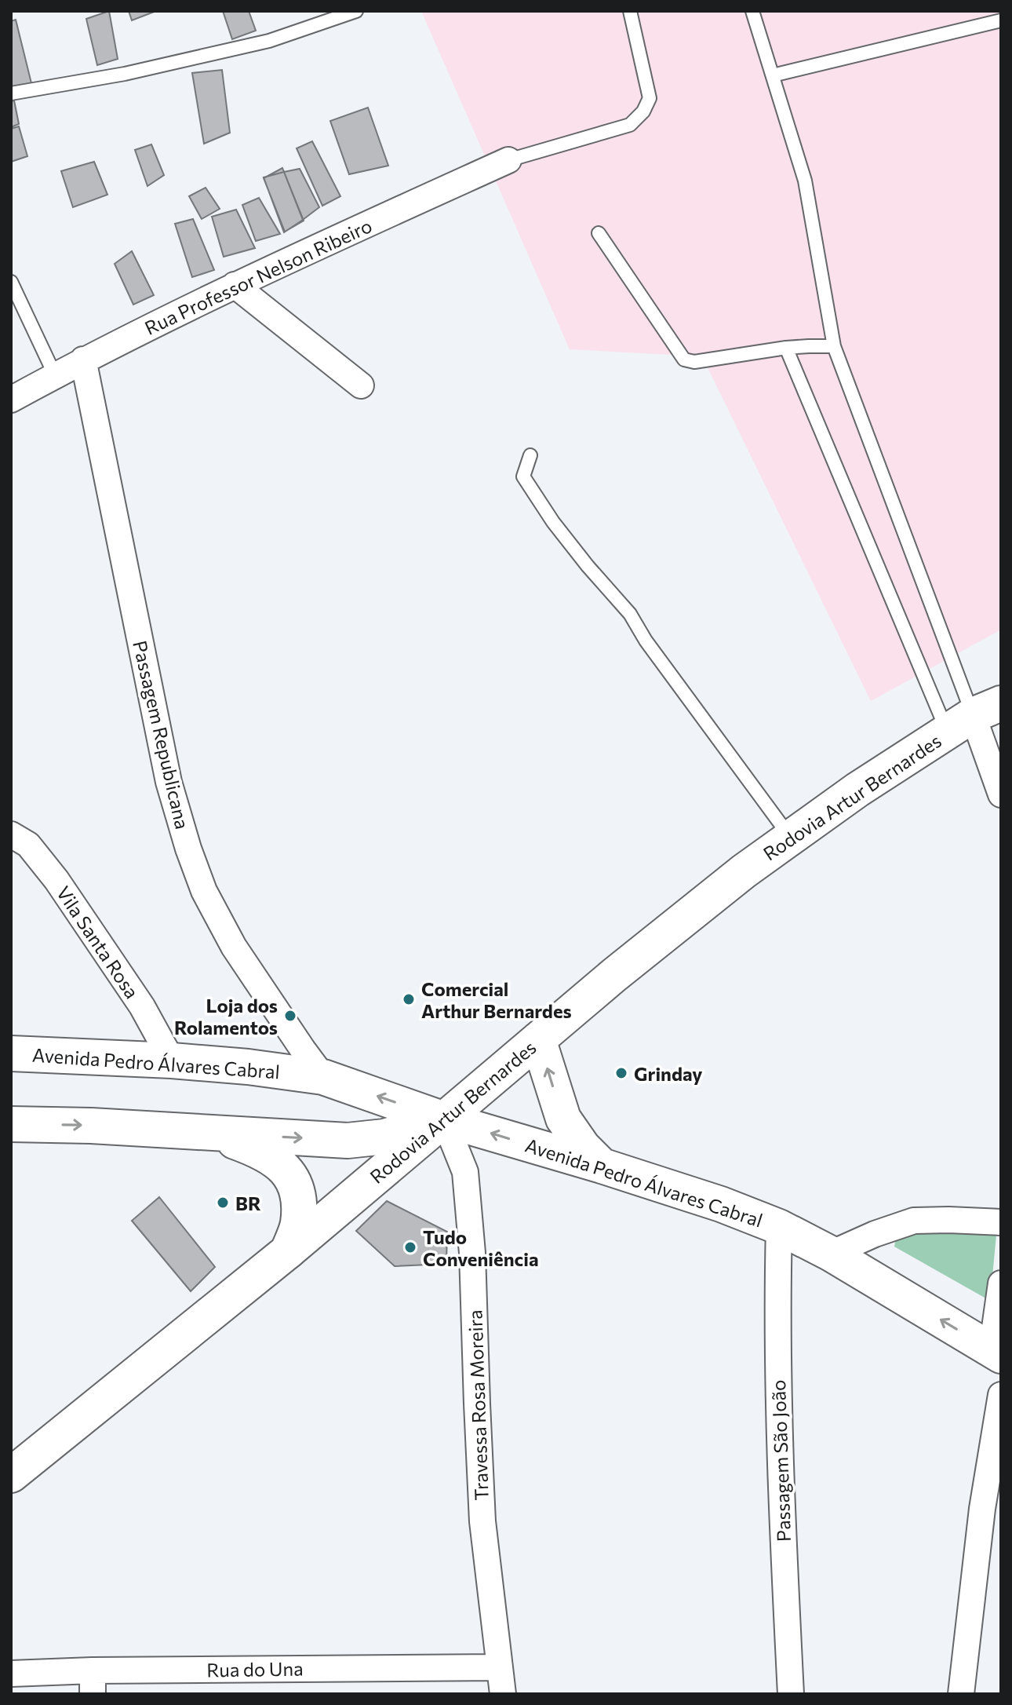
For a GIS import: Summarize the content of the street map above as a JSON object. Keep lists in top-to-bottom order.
{
  "streets": {
    "main road": ["Rodovia Artur Bernardes", "Avenida Pedro Álvares Cabral"],
    "street": [
      "Rua Professor Nelson Ribeiro",
      "Passagem Republicana",
      "Vila Santa Rosa",
      "Travessa Rosa Moreira",
      "Passagem São João",
      "Rua do Una"
    ]
  },
  "crossings": [
    ["Rua Professor Nelson Ribeiro", "Passagem Republicana"],
    ["Passagem Republicana", "Avenida Pedro Álvares Cabral"],
    ["Rodovia Artur Bernardes", "Avenida Pedro Álvares Cabral"],
    ["Rodovia Artur Bernardes", "Travessa Rosa Moreira"],
    ["Vila Santa Rosa", "Avenida Pedro Álvares Cabral"],
    ["Avenida Pedro Álvares Cabral", "Travessa Rosa Moreira"],
    ["Avenida Pedro Álvares Cabral", "Passagem São João"],
    ["Travessa Rosa Moreira", "Rua do Una"]
  ],
  "one_way": ["Avenida Pedro Álvares Cabral"],
  "places": [
    "Comercial Arthur Bernardes",
    "Loja dos Rolamentos",
    "Grinday",
    "BR",
    "Tudo Conveniência"
  ]
}
